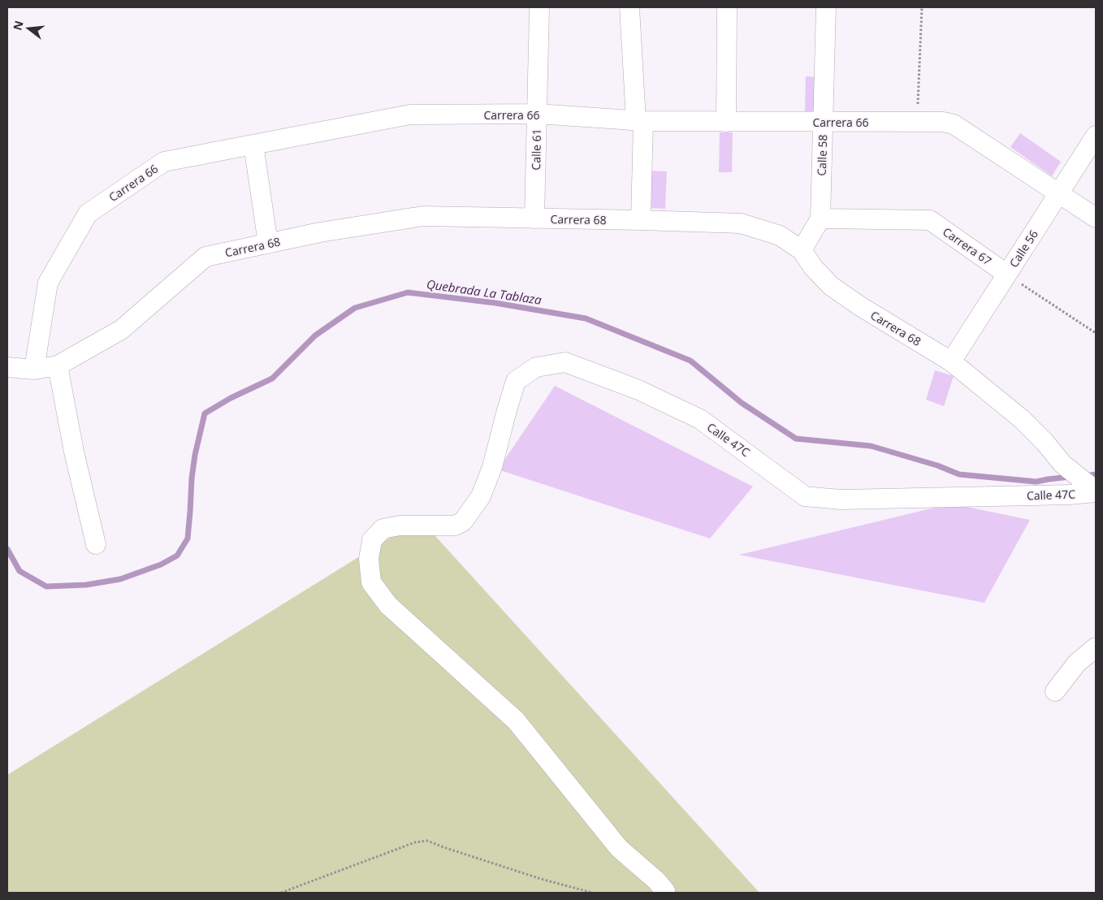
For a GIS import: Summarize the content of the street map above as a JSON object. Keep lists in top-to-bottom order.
{
  "streets": {
    "street": [
      "Carrera 66",
      "Calle 61",
      "Calle 58",
      "Carrera 68",
      "Carrera 67",
      "Calle 56",
      "Calle 47C"
    ]
  },
  "crossings": [
    ["Carrera 66", "Calle 61"],
    ["Carrera 66", "Calle 58"],
    ["Carrera 66", "Carrera 68"],
    ["Carrera 66", "Calle 56"],
    ["Calle 61", "Carrera 68"],
    ["Calle 58", "Carrera 68"],
    ["Calle 58", "Carrera 67"],
    ["Carrera 68", "Calle 56"],
    ["Carrera 68", "Calle 47C"],
    ["Carrera 67", "Calle 56"]
  ],
  "water": ["Quebrada La Tablaza"],
  "north": "left"
}
